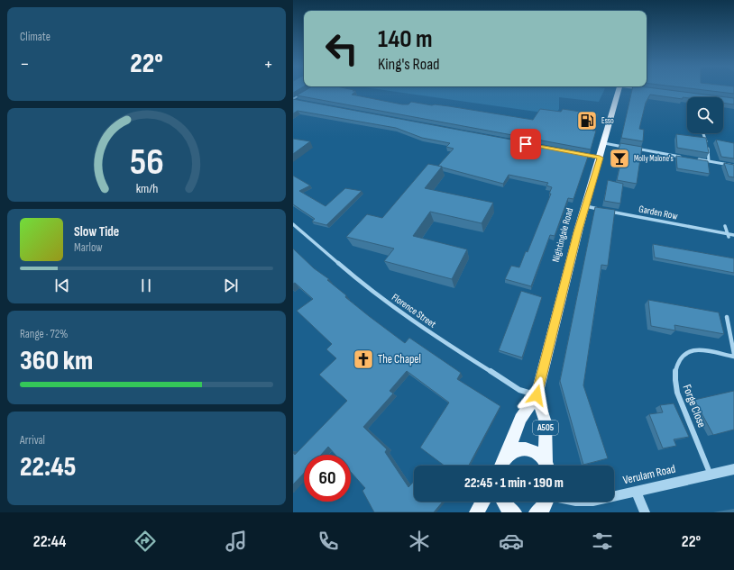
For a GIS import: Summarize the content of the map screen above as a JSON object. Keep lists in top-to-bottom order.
{
  "streets": {
    "main road": ["Nightingale Road", "A505"],
    "street": [
      "Garden Row",
      "Florence Street",
      "Forge Close",
      "Verulam Road"
    ]
  },
  "crossings": [
    ["Nightingale Road", "Florence Street"],
    ["Nightingale Road", "A505"],
    ["Florence Street", "A505"],
    ["Forge Close", "Verulam Road"]
  ],
  "places": {
    "fuel station": ["Esso"],
    "bar": ["Molly Malone's"],
    "church": ["The Chapel"]
  },
  "page": {
    "tile": [
      "Climate",
      ["Range · 72%", "360 km"],
      ["Arrival", "22:45"]
    ],
    "turn": ["140 m", "King's Road"],
    "heat": ["−", "22°", "+"],
    "song": ["Slow Tide", "Marlow"],
    "limit": "60",
    "trip": "22:45 · 1 min · 190 m",
    "tabs": ["22:44", "22°"],
    "gauge": ["56", "km/h"]
  }
}
